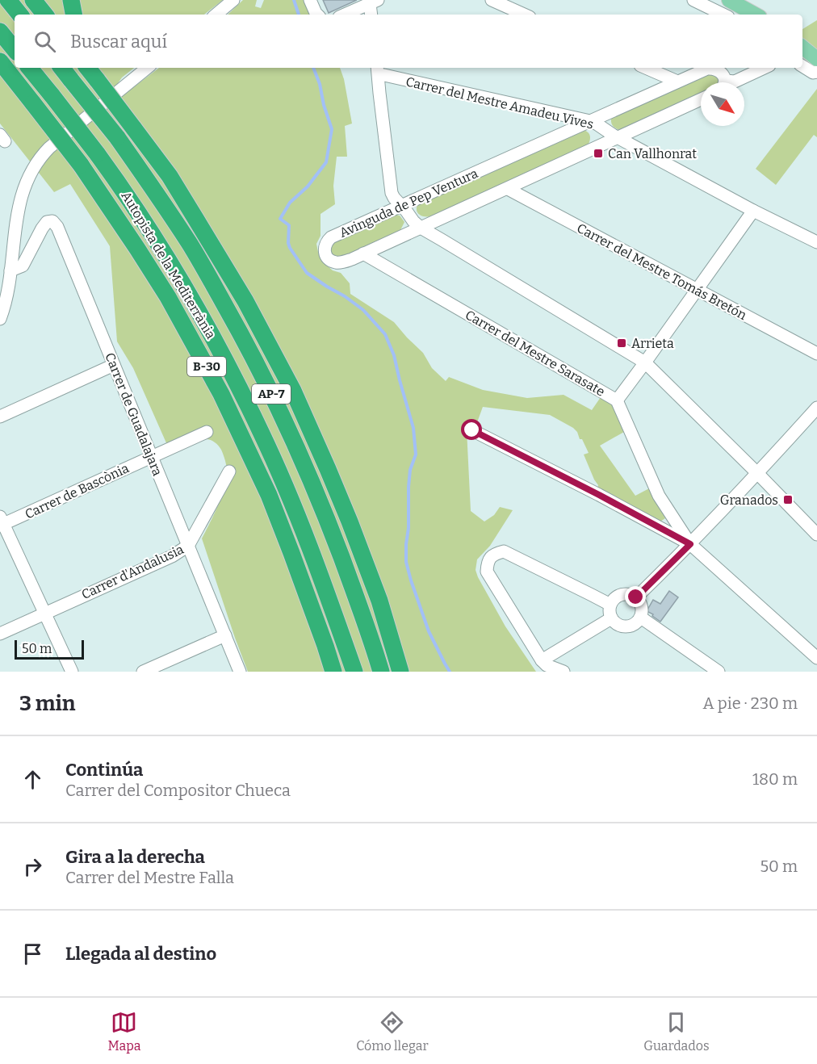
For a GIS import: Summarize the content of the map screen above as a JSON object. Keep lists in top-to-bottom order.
{
  "streets": {
    "highway": ["Autopista de la Mediterrània", "B-30", "AP-7"],
    "street": [
      "Carrer del Mestre Amadeu Vives",
      "Avinguda de Pep Ventura",
      "Carrer del Mestre Tomás Bretón",
      "Carrer del Mestre Sarasate",
      "Carrer de Guadalajara",
      "Carrer de Bascònia",
      "Carrer d'Andalusia"
    ]
  },
  "crossings": [
    ["Carrer del Mestre Amadeu Vives", "Avinguda de Pep Ventura"],
    ["Avinguda de Pep Ventura", "Carrer del Mestre Tomás Bretón"],
    ["Avinguda de Pep Ventura", "Carrer del Mestre Sarasate"],
    ["Carrer de Guadalajara", "Carrer de Bascònia"],
    ["Carrer de Guadalajara", "Carrer d'Andalusia"]
  ],
  "places": {
    "transit": ["Can Vallhonrat", "Arrieta", "Granados"]
  },
  "scale_bar": "50 m",
  "north": "bottom right",
  "page": {
    "search": "Buscar aquí",
    "scale": "50 m",
    "heading": ["3 min", "A pie · 230 m"],
    "list": [
      ["Continúa", "Carrer del Compositor Chueca", "180 m"],
      ["Gira a la derecha", "Carrer del Mestre Falla", "50 m"],
      "Llegada al destino"
    ],
    "nav": ["Mapa", "Cómo llegar", "Guardados"]
  }
}
